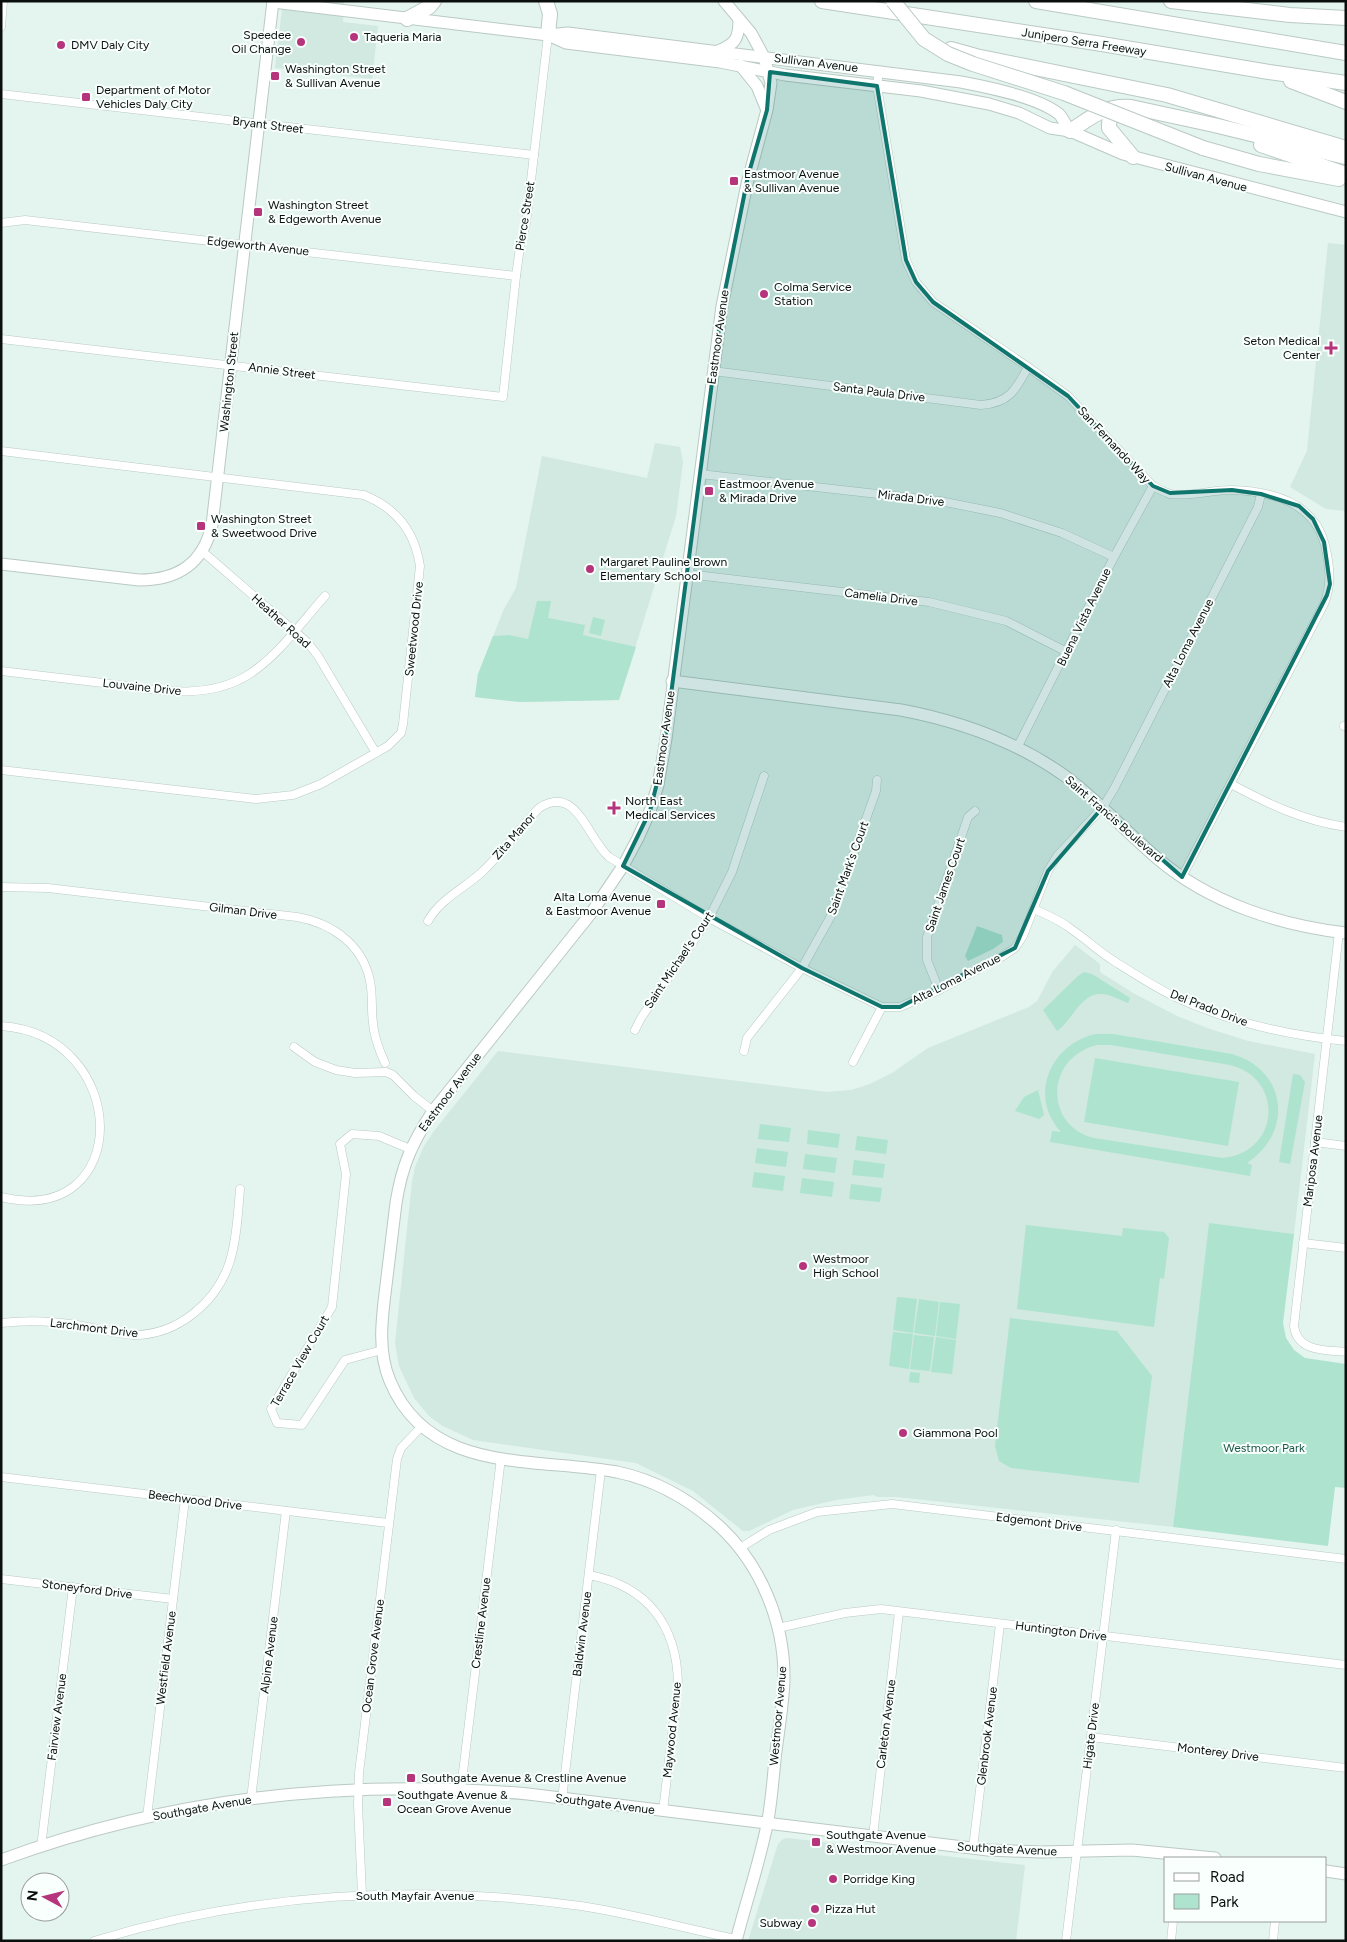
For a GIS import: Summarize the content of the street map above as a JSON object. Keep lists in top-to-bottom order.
{
  "streets": {
    "highway": ["Junipero Serra Freeway"],
    "street": [
      "Sullivan Avenue",
      "Bryant Street",
      "Pierce Street",
      "Edgeworth Avenue",
      "Eastmoor Avenue",
      "Annie Street",
      "Washington Street",
      "Santa Paula Drive",
      "San Fernando Way",
      "Mirada Drive",
      "Camelia Drive",
      "Buena Vista Avenue",
      "Heather Road",
      "Sweetwood Drive",
      "Alta Loma Avenue",
      "Louvaine Drive",
      "Saint Francis Boulevard",
      "Zita Manor",
      "Saint Mark's Court",
      "Saint James Court",
      "Gilman Drive",
      "Saint Michael's Court",
      "Del Prado Drive",
      "Mariposa Avenue",
      "Larchmont Drive",
      "Terrace View Court",
      "Beechwood Drive",
      "Edgemont Drive",
      "Stoneyford Drive",
      "Crestline Avenue",
      "Huntington Drive",
      "Baldwin Avenue",
      "Alpine Avenue",
      "Ocean Grove Avenue",
      "Westfield Avenue",
      "Westmoor Avenue",
      "Fairview Avenue",
      "Carleton Avenue",
      "Maywood Avenue",
      "Glenbrook Avenue",
      "Higate Drive",
      "Monterey Drive",
      "Southgate Avenue",
      "South Mayfair Avenue"
    ]
  },
  "crossings": [
    ["Sullivan Avenue", "Pierce Street"],
    ["Sullivan Avenue", "Eastmoor Avenue"],
    ["Sullivan Avenue", "Washington Street"],
    ["Sullivan Avenue", "San Fernando Way"],
    ["Bryant Street", "Pierce Street"],
    ["Bryant Street", "Washington Street"],
    ["Pierce Street", "Edgeworth Avenue"],
    ["Pierce Street", "Annie Street"],
    ["Edgeworth Avenue", "Washington Street"],
    ["Eastmoor Avenue", "Santa Paula Drive"],
    ["Eastmoor Avenue", "Mirada Drive"],
    ["Eastmoor Avenue", "Camelia Drive"],
    ["Eastmoor Avenue", "Saint Francis Boulevard"],
    ["Eastmoor Avenue", "Zita Manor"],
    ["Eastmoor Avenue", "Terrace View Court"],
    ["Eastmoor Avenue", "Ocean Grove Avenue"],
    ["Eastmoor Avenue", "Westmoor Avenue"],
    ["Annie Street", "Washington Street"],
    ["Washington Street", "Heather Road"],
    ["Washington Street", "Sweetwood Drive"],
    ["Santa Paula Drive", "San Fernando Way"],
    ["San Fernando Way", "Buena Vista Avenue"],
    ["San Fernando Way", "Alta Loma Avenue"],
    ["San Fernando Way", "Saint Francis Boulevard"],
    ["Mirada Drive", "Buena Vista Avenue"],
    ["Camelia Drive", "Buena Vista Avenue"],
    ["Buena Vista Avenue", "Saint Francis Boulevard"],
    ["Heather Road", "Sweetwood Drive"],
    ["Heather Road", "Louvaine Drive"],
    ["Alta Loma Avenue", "Saint Francis Boulevard"],
    ["Alta Loma Avenue", "Saint James Court"],
    ["Alta Loma Avenue", "Del Prado Drive"],
    ["Saint Francis Boulevard", "Mariposa Avenue"],
    ["Del Prado Drive", "Mariposa Avenue"],
    ["Beechwood Drive", "Alpine Avenue"],
    ["Beechwood Drive", "Ocean Grove Avenue"],
    ["Beechwood Drive", "Westfield Avenue"],
    ["Edgemont Drive", "Westmoor Avenue"],
    ["Edgemont Drive", "Higate Drive"],
    ["Stoneyford Drive", "Westfield Avenue"],
    ["Stoneyford Drive", "Fairview Avenue"],
    ["Crestline Avenue", "Westmoor Avenue"],
    ["Crestline Avenue", "Southgate Avenue"],
    ["Huntington Drive", "Westmoor Avenue"],
    ["Huntington Drive", "Carleton Avenue"],
    ["Huntington Drive", "Glenbrook Avenue"],
    ["Huntington Drive", "Higate Drive"],
    ["Baldwin Avenue", "Westmoor Avenue"],
    ["Baldwin Avenue", "Maywood Avenue"],
    ["Baldwin Avenue", "Southgate Avenue"],
    ["Alpine Avenue", "Southgate Avenue"],
    ["Ocean Grove Avenue", "Westmoor Avenue"],
    ["Ocean Grove Avenue", "Southgate Avenue"],
    ["Ocean Grove Avenue", "South Mayfair Avenue"],
    ["Westfield Avenue", "Southgate Avenue"],
    ["Westmoor Avenue", "Southgate Avenue"],
    ["Westmoor Avenue", "South Mayfair Avenue"],
    ["Fairview Avenue", "Southgate Avenue"],
    ["Carleton Avenue", "Southgate Avenue"],
    ["Maywood Avenue", "Southgate Avenue"],
    ["Glenbrook Avenue", "Southgate Avenue"],
    ["Higate Drive", "Monterey Drive"],
    ["Higate Drive", "Southgate Avenue"]
  ],
  "parks": ["Westmoor Park"],
  "places": {
    "other": [
      "Taqueria Maria",
      "Speedee Oil Change",
      "DMV Daly City",
      "Colma Service Station",
      "Margaret Pauline Brown Elementary School",
      "Westmoor High School",
      "Giammona Pool",
      "Porridge King",
      "Pizza Hut",
      "Subway"
    ],
    "transit": [
      "Washington Street & Sullivan Avenue",
      "Department of Motor Vehicles Daly City",
      "Eastmoor Avenue & Sullivan Avenue",
      "Washington Street & Edgeworth Avenue",
      "Eastmoor Avenue & Mirada Drive",
      "Washington Street & Sweetwood Drive",
      "Alta Loma Avenue & Eastmoor Avenue",
      "Southgate Avenue & Crestline Avenue",
      "Southgate Avenue & Ocean Grove Avenue",
      "Southgate Avenue & Westmoor Avenue"
    ],
    "health": ["Seton Medical Center", "North East Medical Services"]
  },
  "legend": ["Road", "Park"],
  "north": "left"
}
